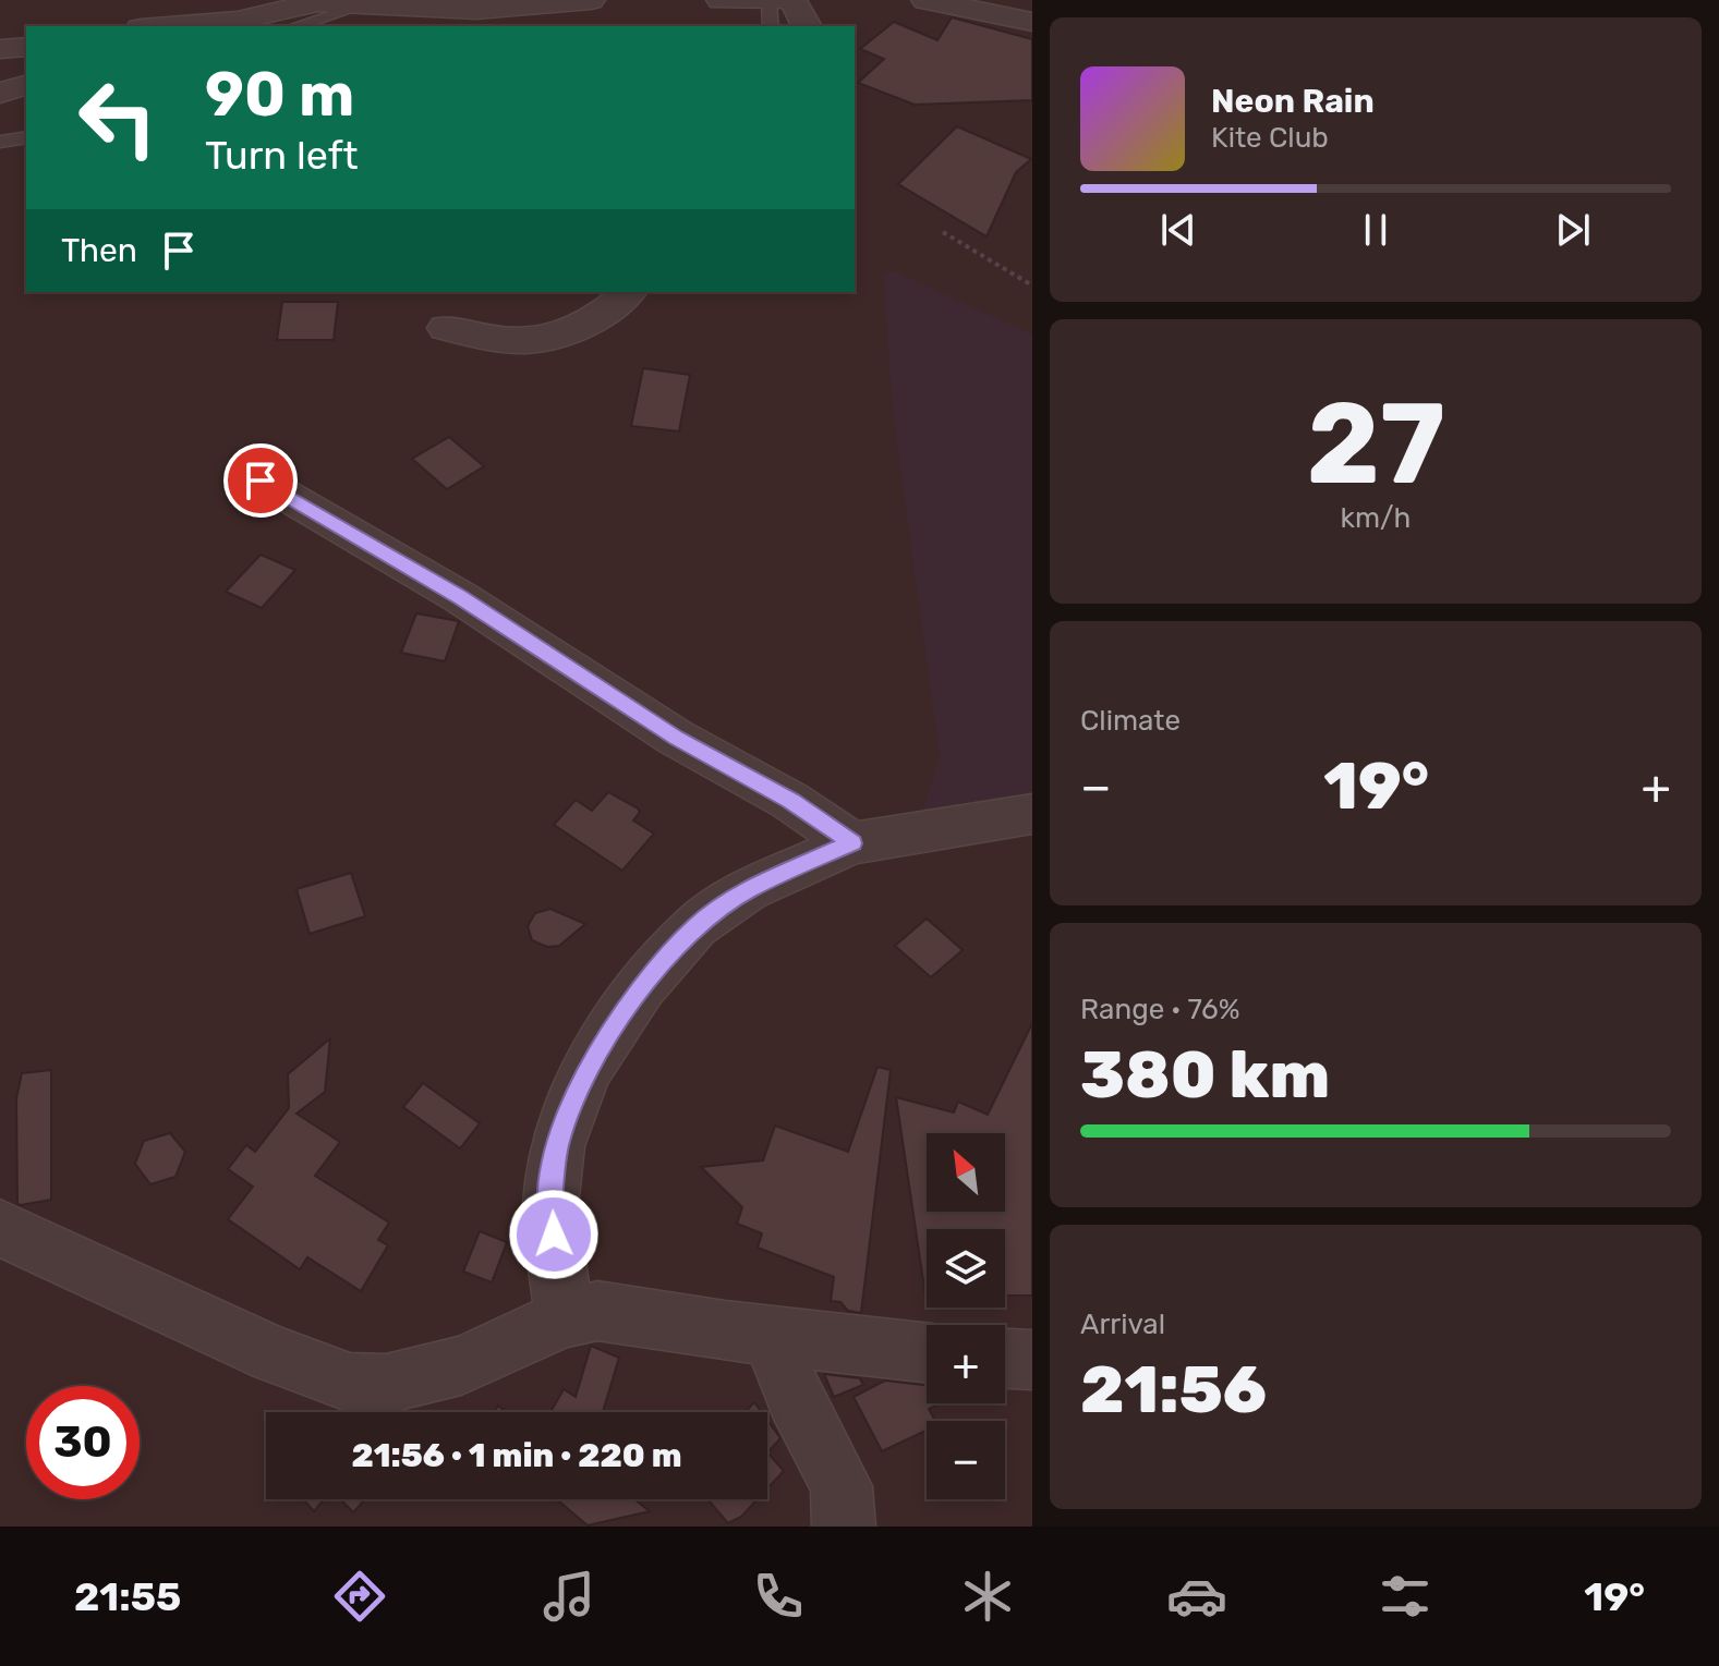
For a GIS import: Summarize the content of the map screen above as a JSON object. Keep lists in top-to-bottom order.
{
  "north": "top left",
  "page": {
    "turn": ["90 m", "Turn left"],
    "song": ["Neon Rain", "Kite Club"],
    "then": "Then",
    "tile": [
      ["27", "km/h"],
      "Climate",
      ["Range · 76%", "380 km"],
      ["Arrival", "21:56"]
    ],
    "heat": ["−", "19°", "+"],
    "map_buttons": ["+", "−"],
    "limit": "30",
    "trip": "21:56 · 1 min · 220 m",
    "tabs": ["21:55", "19°"]
  }
}
